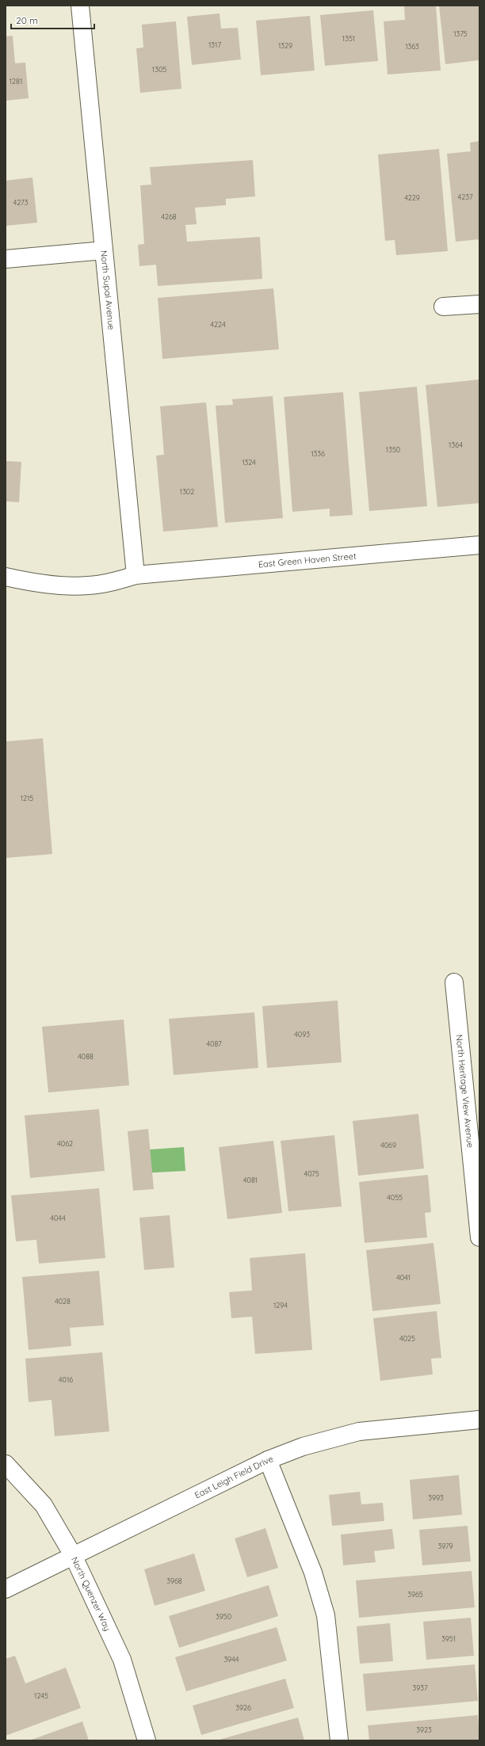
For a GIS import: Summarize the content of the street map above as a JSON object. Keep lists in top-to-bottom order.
{
  "streets": {
    "street": [
      "North Supai Avenue",
      "East Green Haven Street",
      "North Heritage View Avenue",
      "East Leigh Field Drive",
      "North Quenzer Way"
    ]
  },
  "crossings": [
    ["North Supai Avenue", "East Green Haven Street"],
    ["East Leigh Field Drive", "North Quenzer Way"]
  ],
  "house_numbers": [
    "1375",
    "1351",
    "1317",
    "1329",
    "1363",
    "1305",
    "1281",
    "4237",
    "4229",
    "4273",
    "4268",
    "4224",
    "1364",
    "1350",
    "1336",
    "1324",
    "1302",
    "1215",
    "4093",
    "4087",
    "4088",
    "4062",
    "4069",
    "4075",
    "4081",
    "4055",
    "4044",
    "4041",
    "4028",
    "1294",
    "4025",
    "4016",
    "3993",
    "3979",
    "3968",
    "3965",
    "3950",
    "3951",
    "3944",
    "3937",
    "1245",
    "3926",
    "3923"
  ],
  "scale_bar": "20 m"
}
